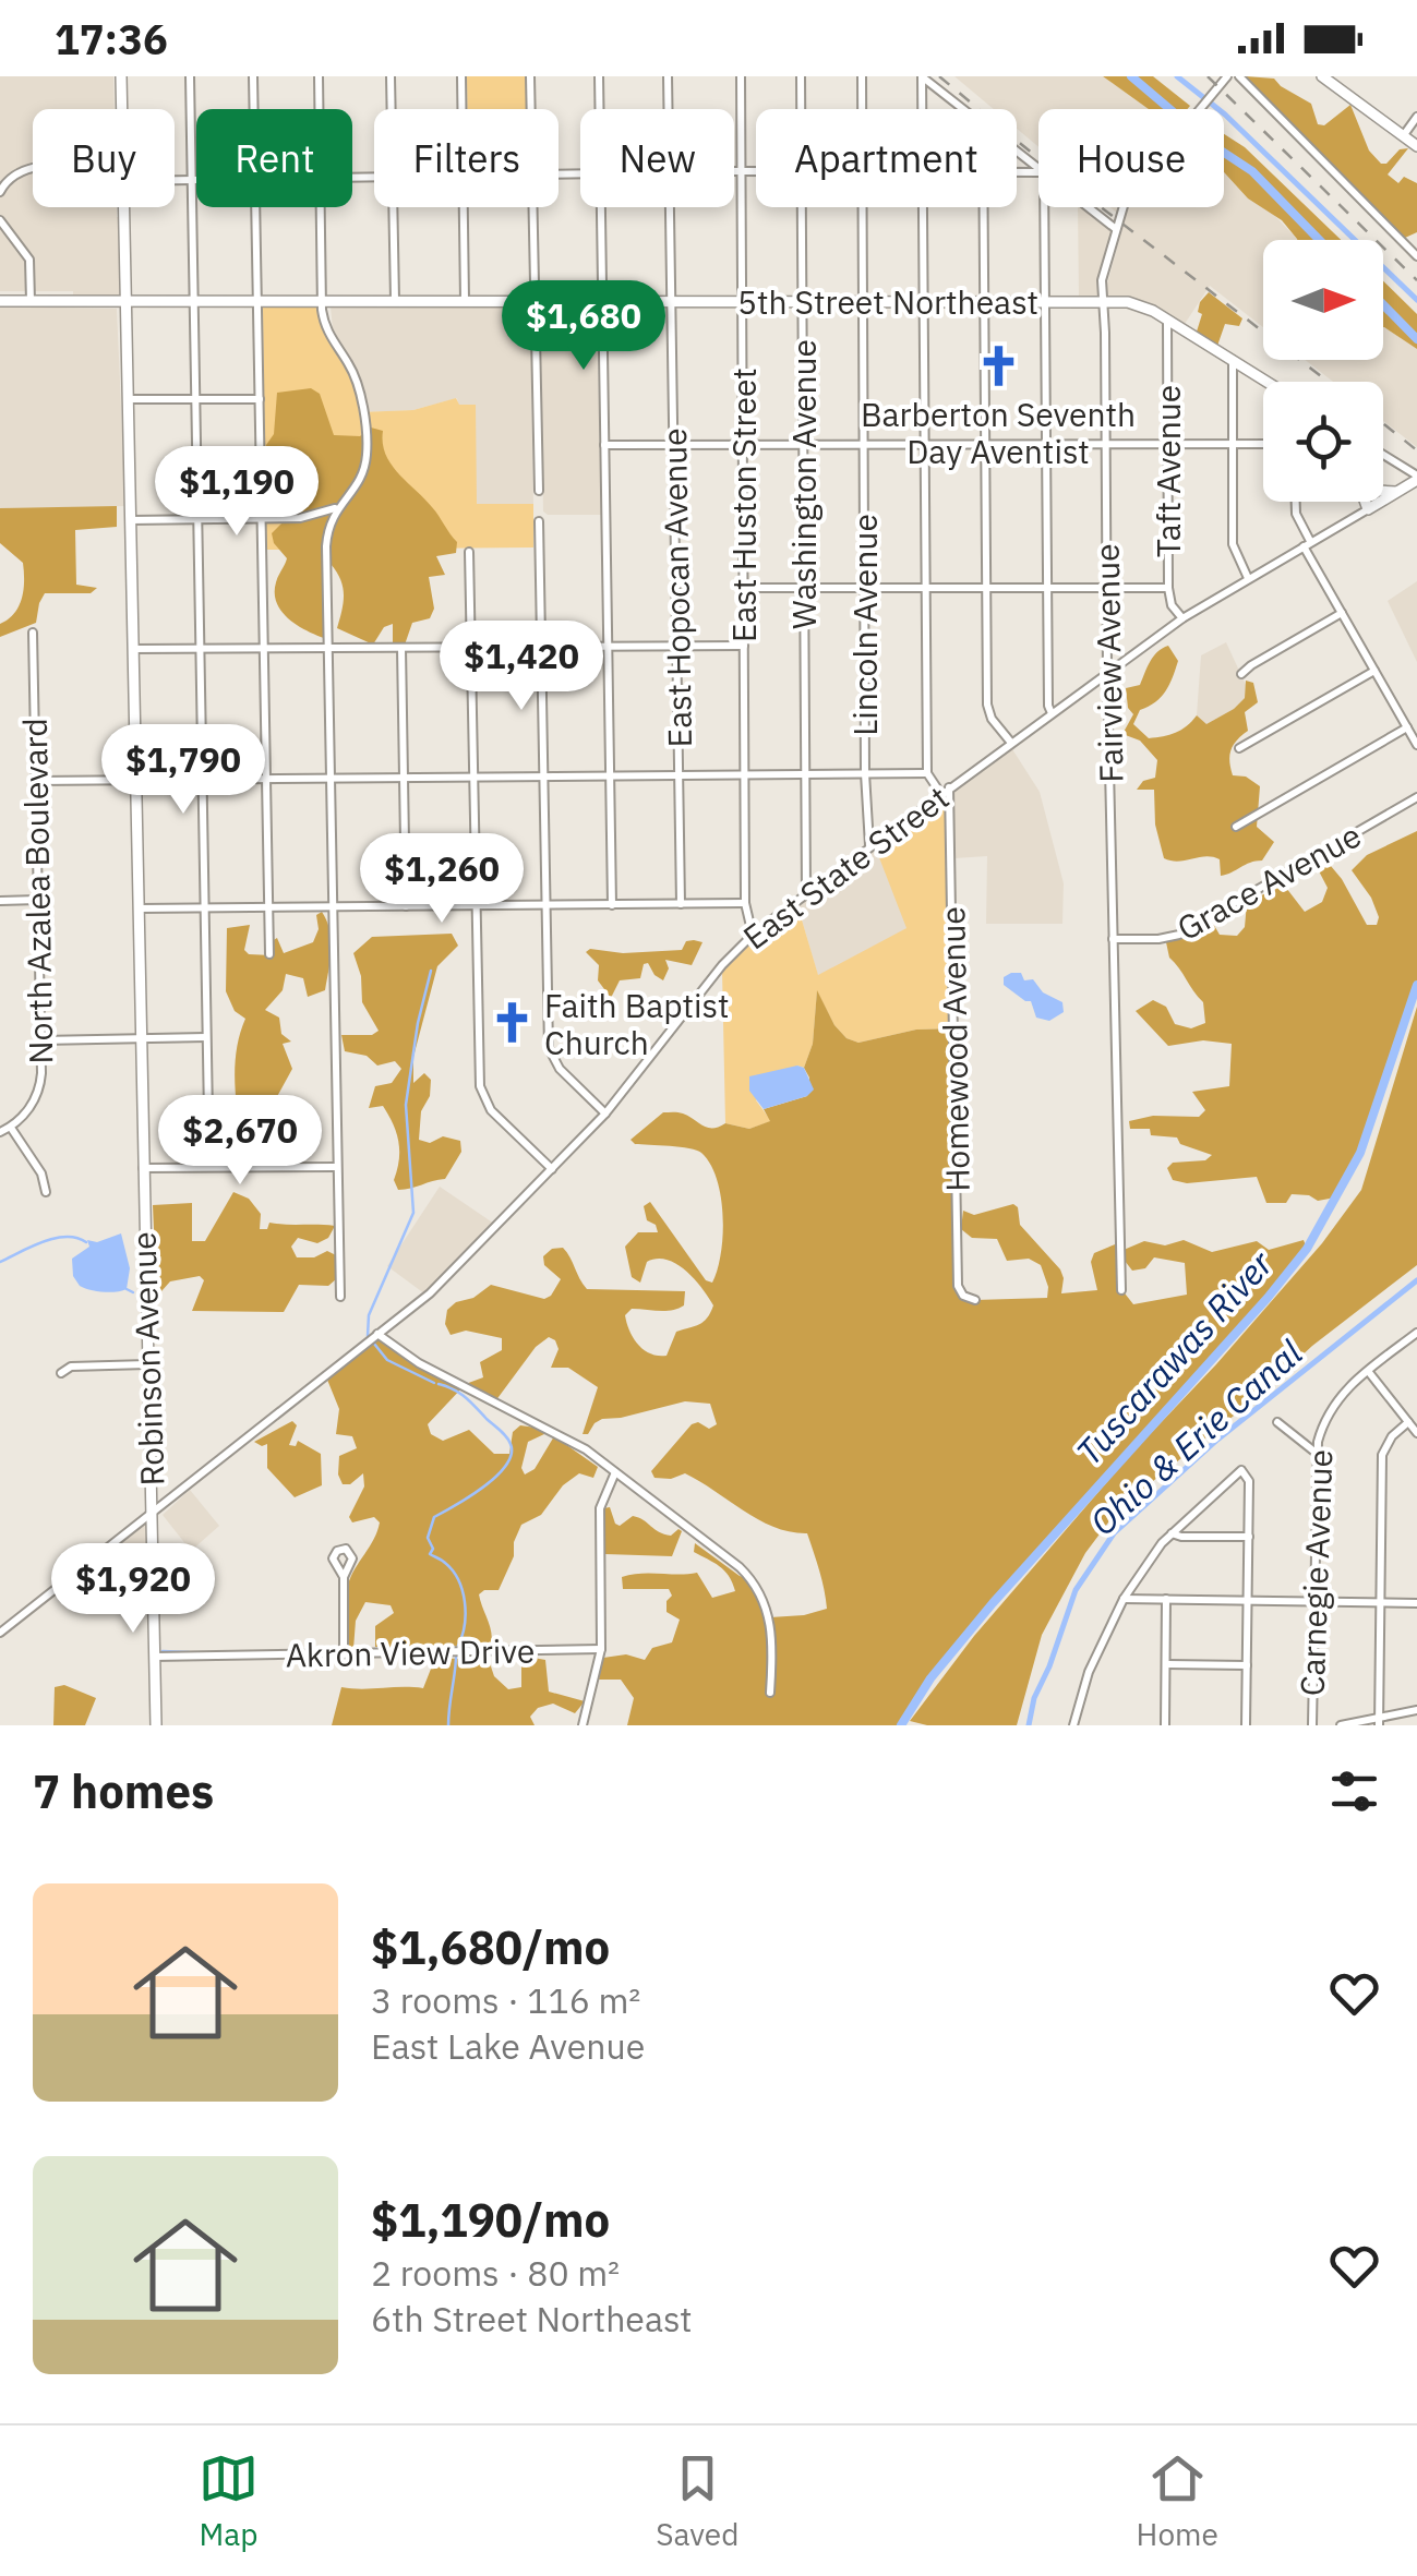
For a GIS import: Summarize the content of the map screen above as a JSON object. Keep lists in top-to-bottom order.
{
  "streets": {
    "main road": ["5th Street Northeast", "East State Street", "Robinson Avenue"],
    "street": [
      "Taft Avenue",
      "Washington Avenue",
      "East Huston Street",
      "East Hopocan Avenue",
      "Lincoln Avenue",
      "Fairview Avenue",
      "Grace Avenue",
      "North Azalea Boulevard",
      "Homewood Avenue",
      "Carnegie Avenue",
      "Akron View Drive"
    ]
  },
  "crossings": [
    ["5th Street Northeast", "Taft Avenue"],
    ["5th Street Northeast", "Washington Avenue"],
    ["5th Street Northeast", "East Huston Street"],
    ["5th Street Northeast", "East Hopocan Avenue"],
    ["5th Street Northeast", "Lincoln Avenue"],
    ["5th Street Northeast", "Fairview Avenue"],
    ["5th Street Northeast", "Robinson Avenue"],
    ["Taft Avenue", "East State Street"],
    ["Washington Avenue", "East State Street"],
    ["East Huston Street", "East State Street"],
    ["Lincoln Avenue", "East State Street"],
    ["Fairview Avenue", "East State Street"],
    ["Fairview Avenue", "Grace Avenue"],
    ["East State Street", "Homewood Avenue"],
    ["East State Street", "Robinson Avenue"],
    ["Robinson Avenue", "Akron View Drive"]
  ],
  "water": ["Tuscarawas River", "Ohio & Erie Canal"],
  "places": {
    "church": ["Barberton Seventh Day Aventist", "Faith Baptist Church"]
  },
  "north": "right",
  "page": {
    "status": "17:36",
    "chip": [
      "Buy",
      "Rent",
      "Filters",
      "New",
      "Apartment",
      "House"
    ],
    "price": [
      "$1,680",
      "$1,190",
      "$1,420",
      "$1,790",
      "$1,260",
      "$2,670",
      "$1,920"
    ],
    "heading": "7 homes",
    "list": [
      {
        "name": "$1,680/mo",
        "note": "3 rooms · 116 m² · East Lake Avenue"
      },
      {
        "name": "$1,190/mo",
        "note": "2 rooms · 80 m² · 6th Street Northeast"
      }
    ],
    "tabs": ["Map", "Saved", "Home"]
  }
}
